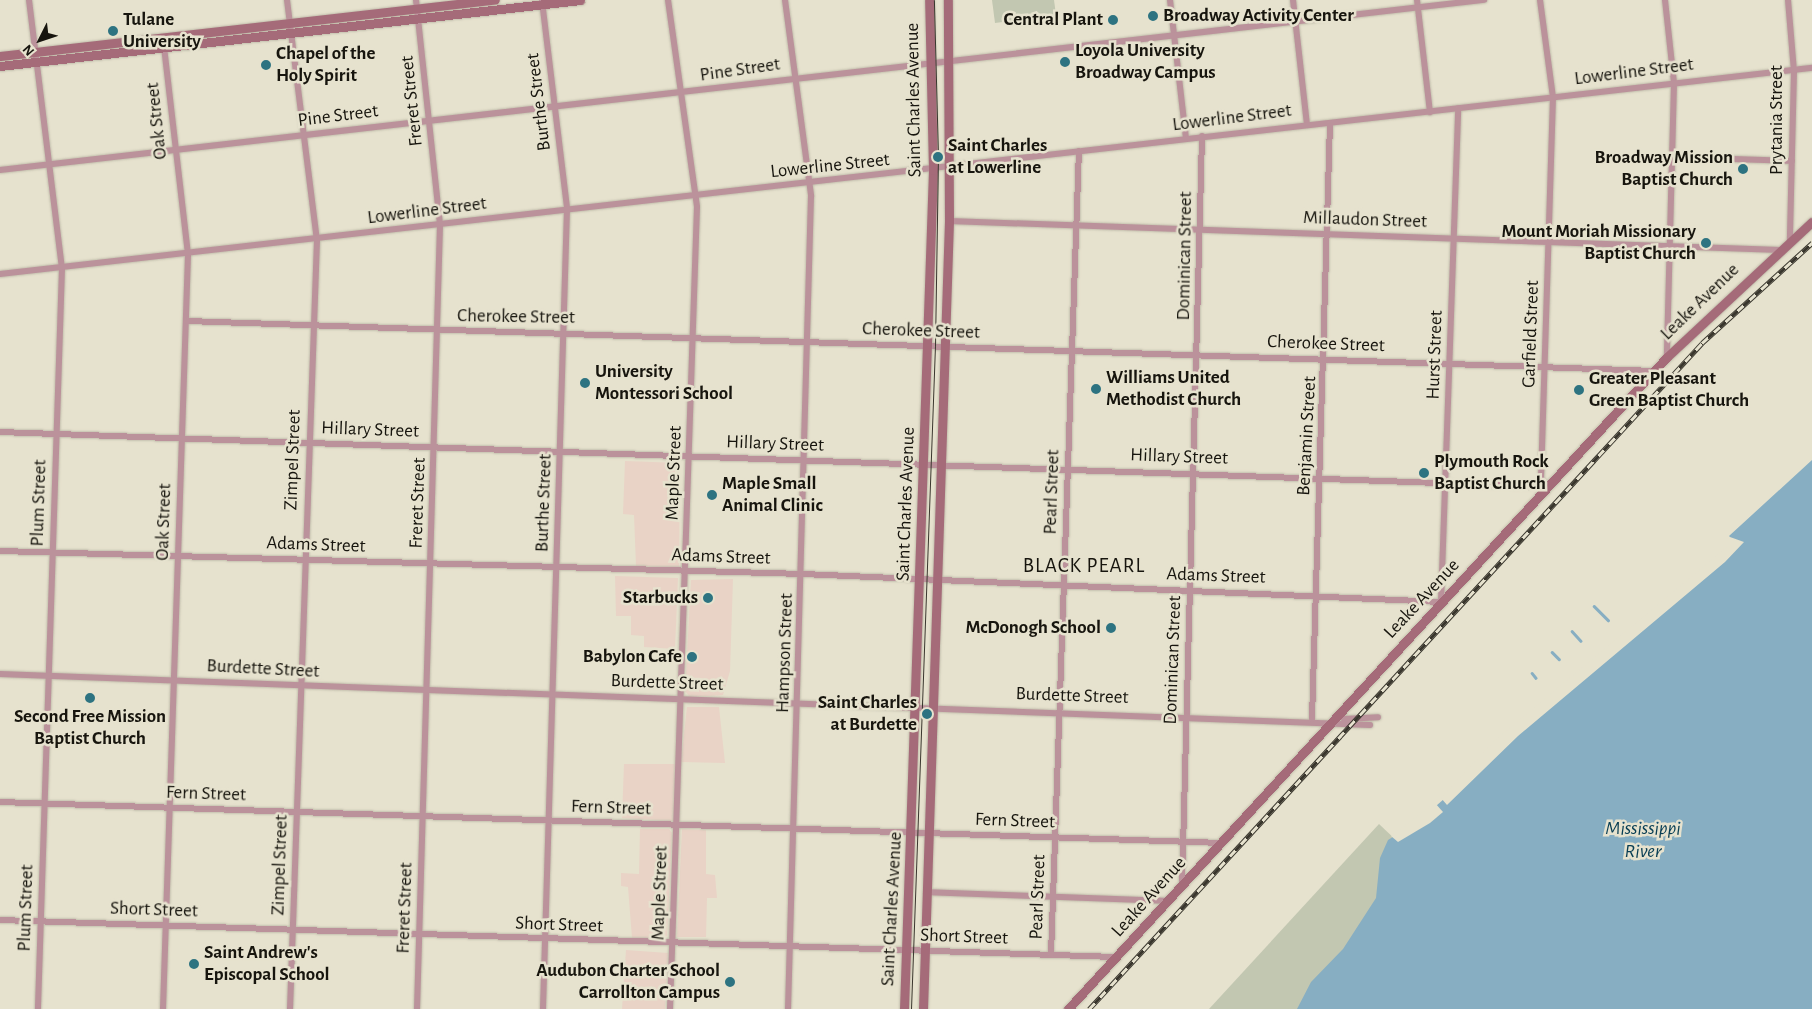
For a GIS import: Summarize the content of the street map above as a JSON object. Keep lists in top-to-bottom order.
{
  "streets": {
    "street": [
      "Pine Street",
      "Lowerline Street",
      "Saint Charles Avenue",
      "Freret Street",
      "Burthe Street",
      "Prytania Street",
      "Oak Street",
      "Millaudon Street",
      "Dominican Street",
      "Leake Avenue",
      "Cherokee Street",
      "Garfield Street",
      "Hurst Street",
      "Hillary Street",
      "Benjamin Street",
      "Zimpel Street",
      "Maple Street",
      "Pearl Street",
      "Plum Street",
      "Adams Street",
      "Hampson Street",
      "Burdette Street",
      "Fern Street",
      "Short Street"
    ]
  },
  "crossings": [
    ["Pine Street", "Saint Charles Avenue"],
    ["Pine Street", "Freret Street"],
    ["Pine Street", "Burthe Street"],
    ["Pine Street", "Oak Street"],
    ["Pine Street", "Zimpel Street"],
    ["Pine Street", "Maple Street"],
    ["Pine Street", "Plum Street"],
    ["Pine Street", "Hampson Street"],
    ["Lowerline Street", "Saint Charles Avenue"],
    ["Lowerline Street", "Freret Street"],
    ["Lowerline Street", "Burthe Street"],
    ["Lowerline Street", "Prytania Street"],
    ["Lowerline Street", "Oak Street"],
    ["Lowerline Street", "Dominican Street"],
    ["Lowerline Street", "Garfield Street"],
    ["Lowerline Street", "Hurst Street"],
    ["Lowerline Street", "Benjamin Street"],
    ["Lowerline Street", "Zimpel Street"],
    ["Lowerline Street", "Maple Street"],
    ["Lowerline Street", "Pearl Street"],
    ["Lowerline Street", "Plum Street"],
    ["Lowerline Street", "Hampson Street"],
    ["Saint Charles Avenue", "Millaudon Street"],
    ["Saint Charles Avenue", "Cherokee Street"],
    ["Saint Charles Avenue", "Hillary Street"],
    ["Saint Charles Avenue", "Adams Street"],
    ["Saint Charles Avenue", "Burdette Street"],
    ["Saint Charles Avenue", "Fern Street"],
    ["Saint Charles Avenue", "Short Street"],
    ["Freret Street", "Cherokee Street"],
    ["Freret Street", "Hillary Street"],
    ["Freret Street", "Adams Street"],
    ["Freret Street", "Burdette Street"],
    ["Freret Street", "Fern Street"],
    ["Freret Street", "Short Street"],
    ["Burthe Street", "Cherokee Street"],
    ["Burthe Street", "Hillary Street"],
    ["Burthe Street", "Adams Street"],
    ["Burthe Street", "Burdette Street"],
    ["Burthe Street", "Fern Street"],
    ["Burthe Street", "Short Street"],
    ["Prytania Street", "Leake Avenue"],
    ["Oak Street", "Cherokee Street"],
    ["Oak Street", "Hillary Street"],
    ["Oak Street", "Adams Street"],
    ["Oak Street", "Burdette Street"],
    ["Oak Street", "Fern Street"],
    ["Oak Street", "Short Street"],
    ["Millaudon Street", "Dominican Street"],
    ["Millaudon Street", "Leake Avenue"],
    ["Millaudon Street", "Garfield Street"],
    ["Millaudon Street", "Hurst Street"],
    ["Millaudon Street", "Benjamin Street"],
    ["Millaudon Street", "Pearl Street"],
    ["Dominican Street", "Leake Avenue"],
    ["Dominican Street", "Cherokee Street"],
    ["Dominican Street", "Hillary Street"],
    ["Dominican Street", "Adams Street"],
    ["Dominican Street", "Burdette Street"],
    ["Dominican Street", "Fern Street"],
    ["Leake Avenue", "Cherokee Street"],
    ["Leake Avenue", "Garfield Street"],
    ["Leake Avenue", "Hurst Street"],
    ["Leake Avenue", "Hillary Street"],
    ["Leake Avenue", "Adams Street"],
    ["Leake Avenue", "Burdette Street"],
    ["Leake Avenue", "Fern Street"],
    ["Leake Avenue", "Short Street"],
    ["Cherokee Street", "Garfield Street"],
    ["Cherokee Street", "Hurst Street"],
    ["Cherokee Street", "Benjamin Street"],
    ["Cherokee Street", "Zimpel Street"],
    ["Cherokee Street", "Maple Street"],
    ["Cherokee Street", "Pearl Street"],
    ["Cherokee Street", "Hampson Street"],
    ["Garfield Street", "Hillary Street"],
    ["Hurst Street", "Hillary Street"],
    ["Hurst Street", "Adams Street"],
    ["Hillary Street", "Benjamin Street"],
    ["Hillary Street", "Zimpel Street"],
    ["Hillary Street", "Maple Street"],
    ["Hillary Street", "Pearl Street"],
    ["Hillary Street", "Plum Street"],
    ["Hillary Street", "Hampson Street"],
    ["Benjamin Street", "Adams Street"],
    ["Benjamin Street", "Burdette Street"],
    ["Zimpel Street", "Adams Street"],
    ["Zimpel Street", "Burdette Street"],
    ["Zimpel Street", "Fern Street"],
    ["Zimpel Street", "Short Street"],
    ["Maple Street", "Adams Street"],
    ["Maple Street", "Burdette Street"],
    ["Maple Street", "Fern Street"],
    ["Maple Street", "Short Street"],
    ["Pearl Street", "Adams Street"],
    ["Pearl Street", "Burdette Street"],
    ["Pearl Street", "Fern Street"],
    ["Pearl Street", "Short Street"],
    ["Plum Street", "Adams Street"],
    ["Plum Street", "Burdette Street"],
    ["Plum Street", "Fern Street"],
    ["Plum Street", "Short Street"],
    ["Adams Street", "Hampson Street"],
    ["Hampson Street", "Burdette Street"],
    ["Hampson Street", "Fern Street"],
    ["Hampson Street", "Short Street"]
  ],
  "districts": ["BLACK PEARL"],
  "water": ["Mississippi River"],
  "places": [
    "Broadway Activity Center",
    "Central Plant",
    "Tulane University",
    "Loyola University Broadway Campus",
    "Chapel of the Holy Spirit",
    "Saint Charles at Lowerline",
    "Broadway Mission Baptist Church",
    "Mount Moriah Missionary Baptist Church",
    "University Montessori School",
    "Williams United Methodist Church",
    "Greater Pleasant Green Baptist Church",
    "Plymouth Rock Baptist Church",
    "Maple Small Animal Clinic",
    "Starbucks",
    "McDonogh School",
    "Babylon Cafe",
    "Second Free Mission Baptist Church",
    "Saint Charles at Burdette",
    "Saint Andrew's Episcopal School",
    "Audubon Charter School Carrollton Campus"
  ],
  "north": "bottom left"
}
